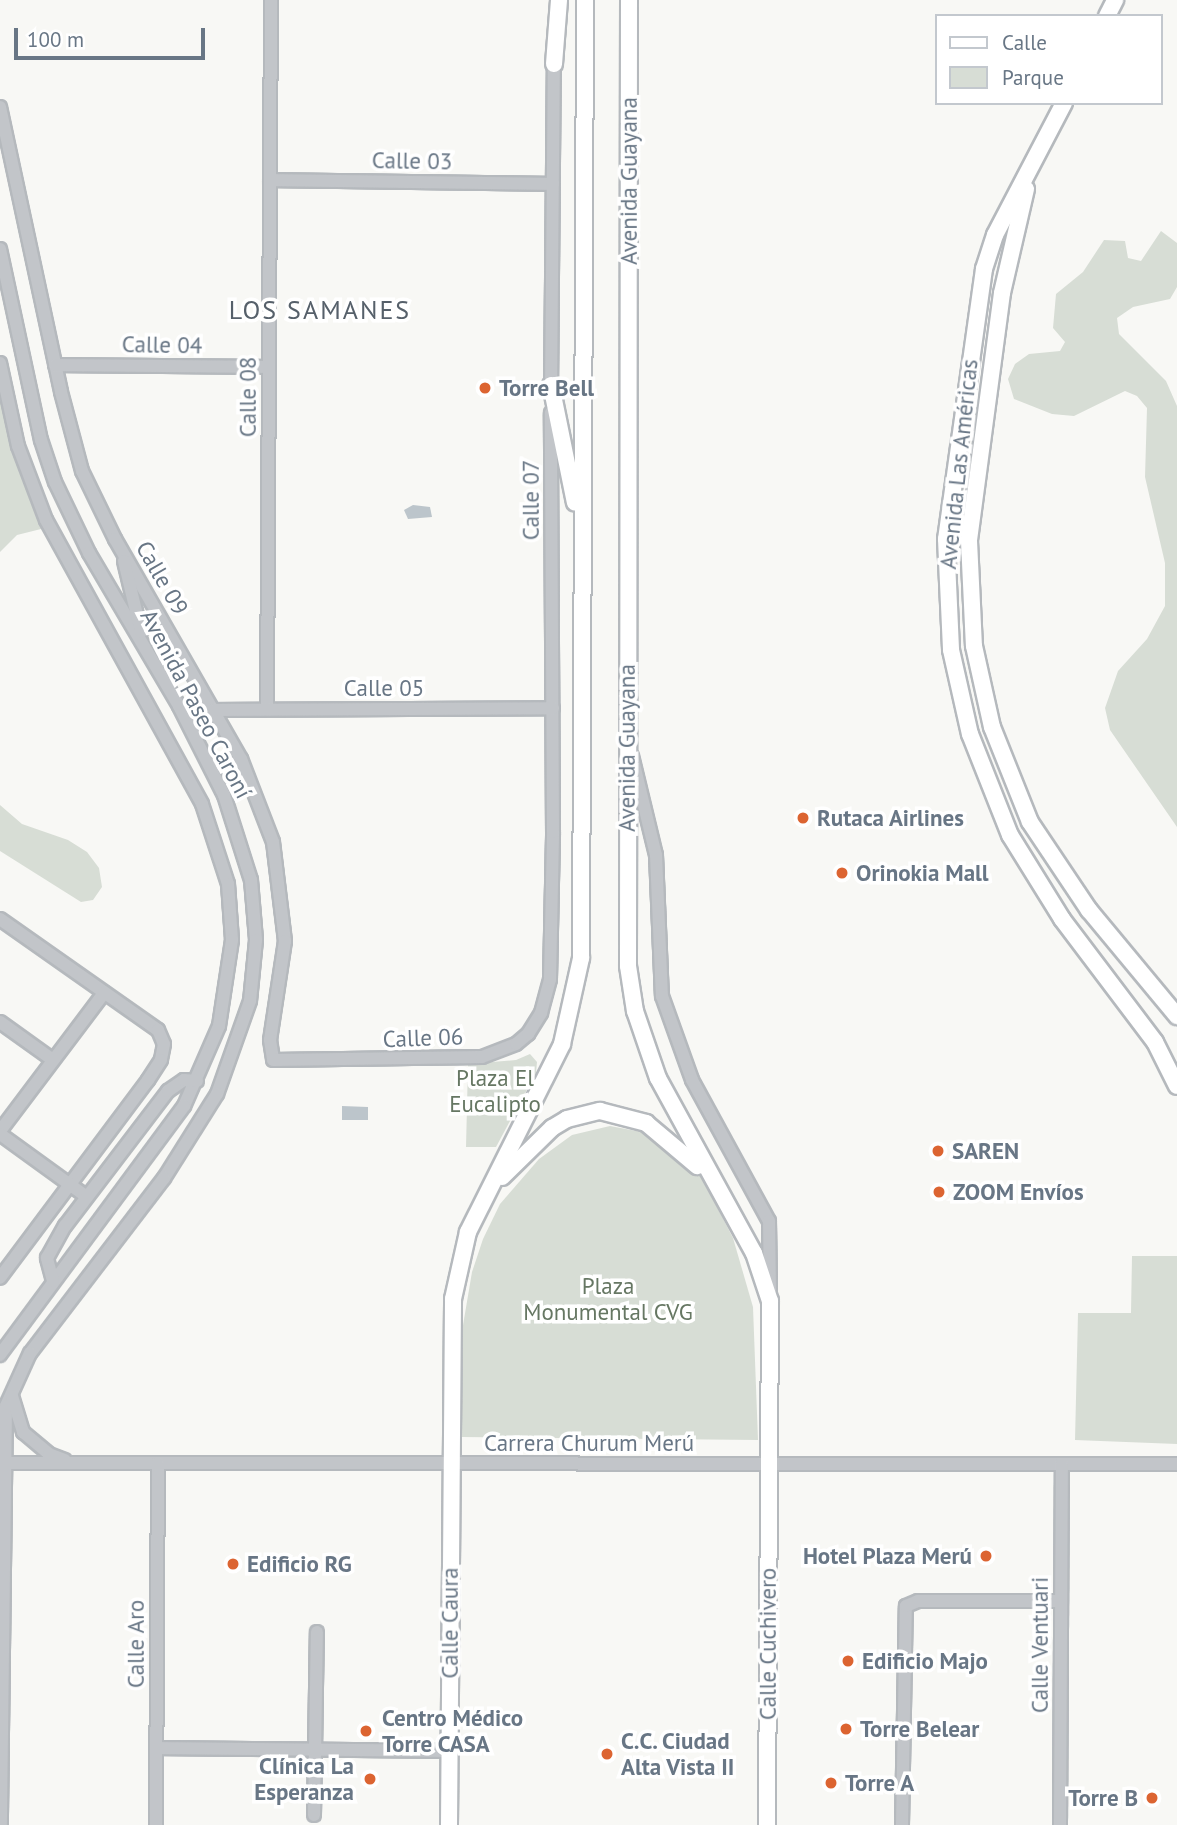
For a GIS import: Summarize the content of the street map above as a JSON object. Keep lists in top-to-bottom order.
{
  "streets": {
    "main road": [
      "Avenida Guayana",
      "Avenida Las Américas",
      "Calle Caura",
      "Calle Cuchivero"
    ],
    "street": [
      "Calle 03",
      "Calle 04",
      "Calle 08",
      "Calle 07",
      "Calle 09",
      "Calle 05",
      "Avenida Paseo Caroní",
      "Calle 06",
      "Carrera Churum Merú",
      "Calle Aro",
      "Calle Ventuari"
    ]
  },
  "crossings": [
    ["Calle 03", "Calle 08"],
    ["Calle 03", "Calle 07"],
    ["Avenida Guayana", "Carrera Churum Merú"],
    ["Avenida Guayana", "Calle Caura"],
    ["Avenida Guayana", "Calle Cuchivero"],
    ["Calle 04", "Calle 08"],
    ["Calle 04", "Calle 09"],
    ["Calle 08", "Calle 05"],
    ["Calle 07", "Calle 05"],
    ["Calle 07", "Calle 06"],
    ["Calle 09", "Calle 05"],
    ["Calle 09", "Calle 06"],
    ["Avenida Paseo Caroní", "Carrera Churum Merú"],
    ["Carrera Churum Merú", "Calle Caura"],
    ["Carrera Churum Merú", "Calle Aro"],
    ["Carrera Churum Merú", "Calle Cuchivero"],
    ["Carrera Churum Merú", "Calle Ventuari"]
  ],
  "districts": ["LOS SAMANES"],
  "parks": ["Plaza El Eucalipto", "Plaza Monumental CVG"],
  "places": [
    "Torre Bell",
    "Rutaca Airlines",
    "Orinokia Mall",
    "SAREN",
    "ZOOM Envíos",
    "Hotel Plaza Merú",
    "Edificio RG",
    "Edificio Majo",
    "Torre Belear",
    "Centro Médico Torre CASA",
    "C.C. Ciudad Alta Vista II",
    "Clínica La Esperanza",
    "Torre A",
    "Torre B"
  ],
  "legend": ["Calle", "Parque"],
  "scale_bar": "100 m"
}
